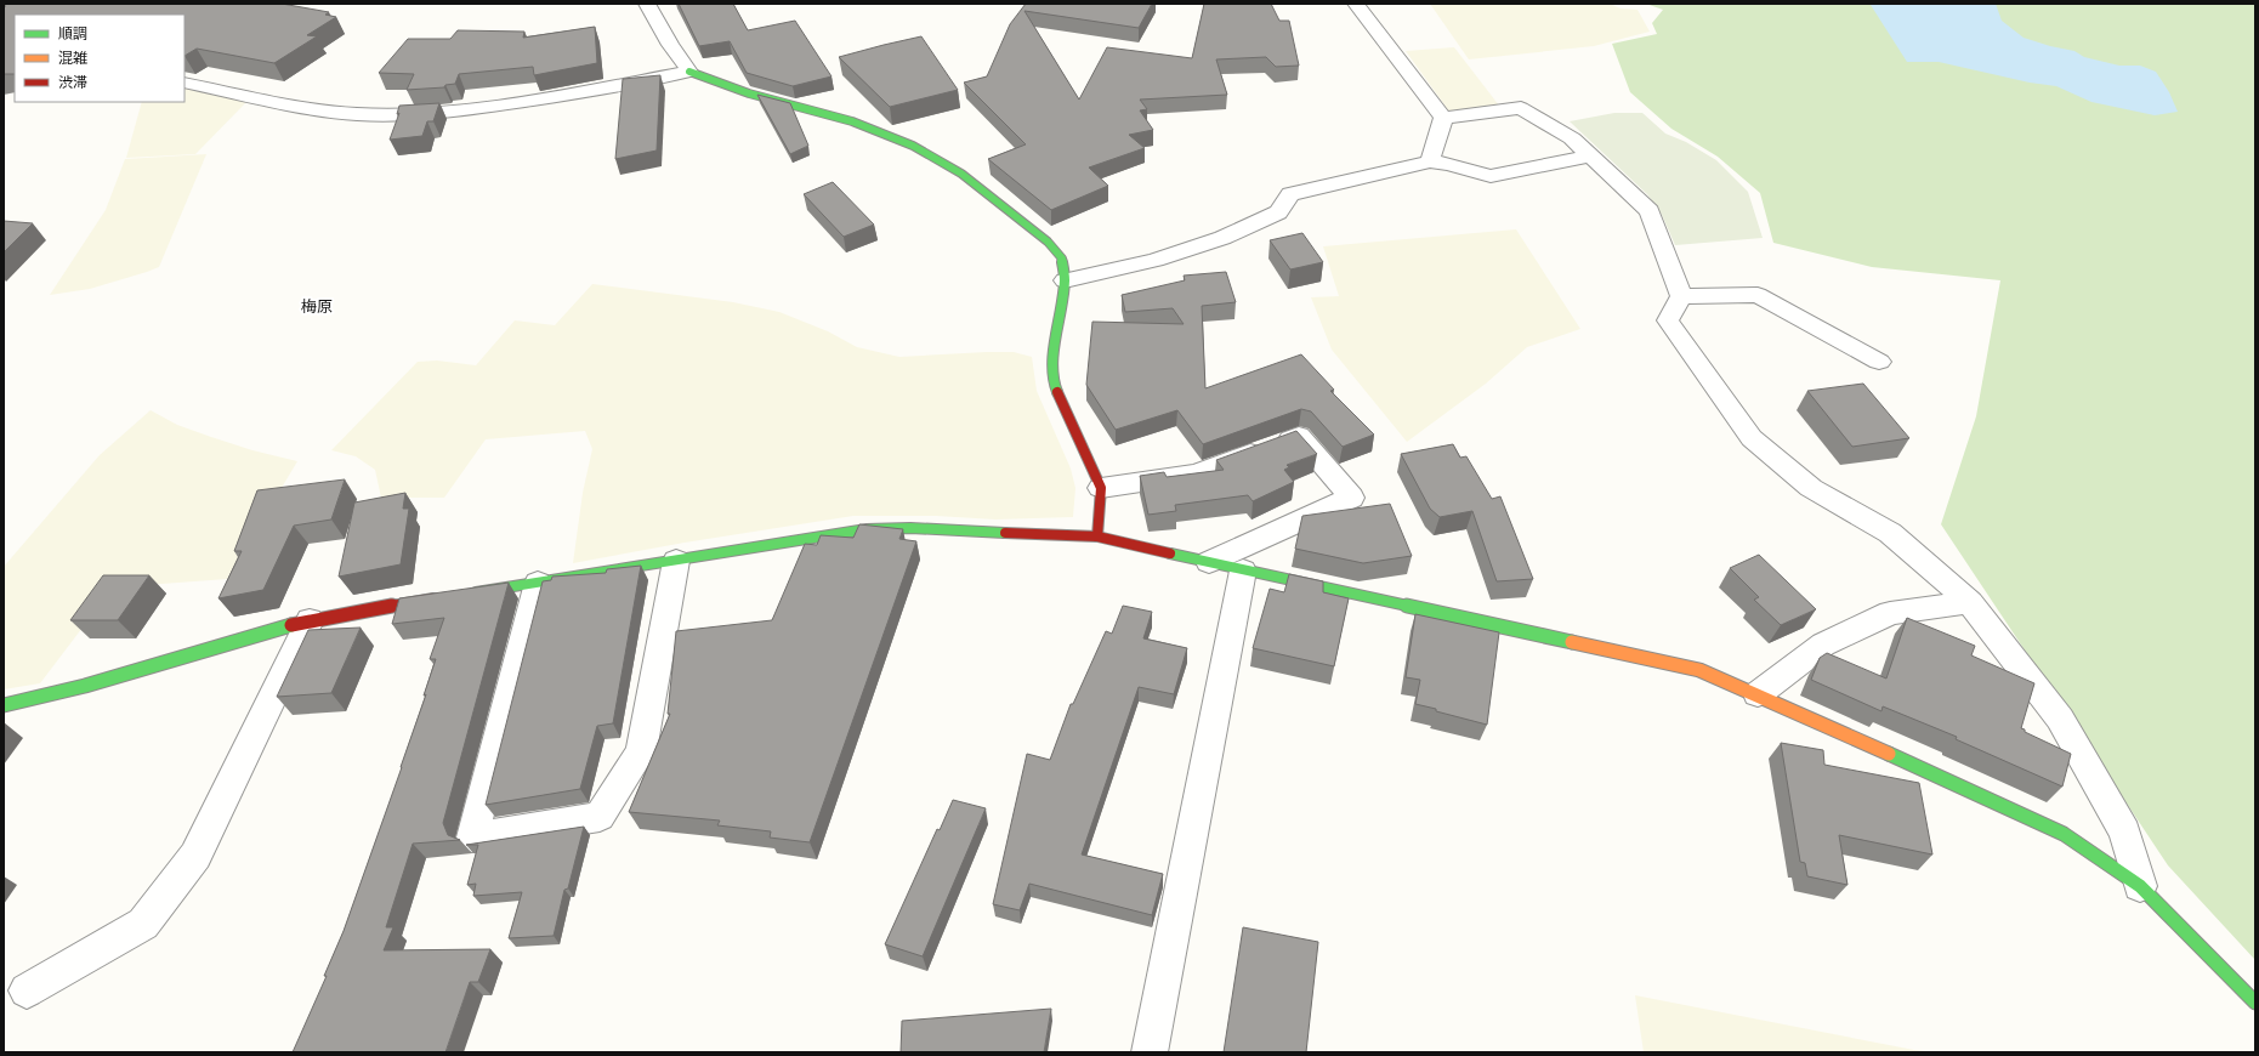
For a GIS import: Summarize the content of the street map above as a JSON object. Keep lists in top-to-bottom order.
{
  "districts": ["梅原"],
  "legend": ["順調", "混雑", "渋滞"]
}
